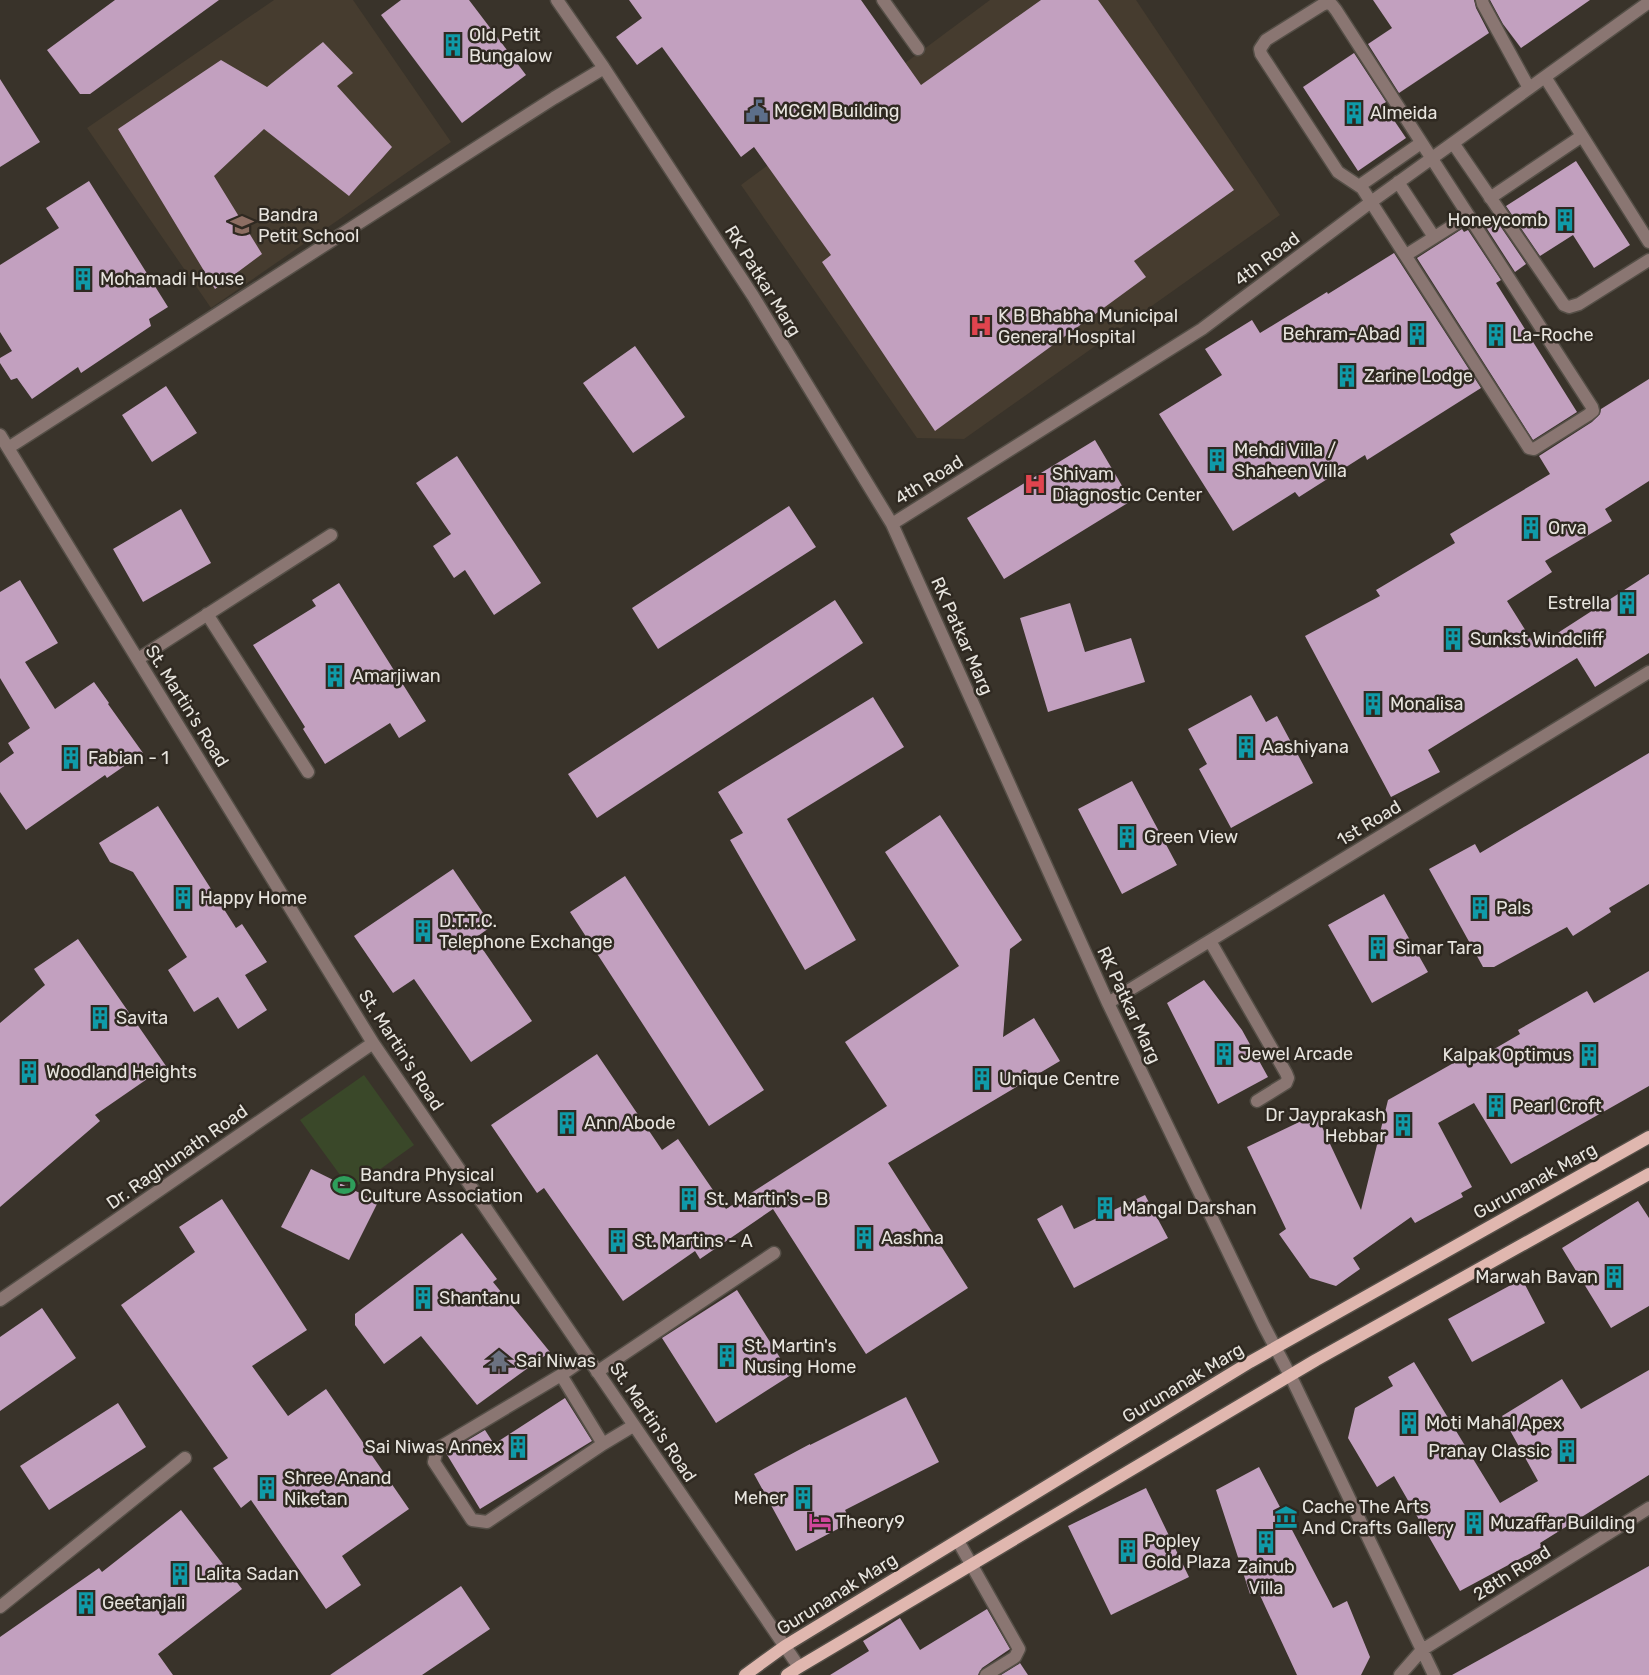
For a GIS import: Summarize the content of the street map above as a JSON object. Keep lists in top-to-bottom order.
{
  "streets": {
    "main road": ["Gurunanak Marg"],
    "street": [
      "4th Road",
      "RK Patkar Marg",
      "St. Martin's Road",
      "1st Road",
      "Dr. Raghunath Road",
      "28th Road"
    ]
  },
  "crossings": [
    ["4th Road", "RK Patkar Marg"],
    ["RK Patkar Marg", "1st Road"],
    ["RK Patkar Marg", "Gurunanak Marg"],
    ["RK Patkar Marg", "28th Road"],
    ["St. Martin's Road", "Dr. Raghunath Road"],
    ["St. Martin's Road", "Gurunanak Marg"]
  ],
  "places": {
    "building": [
      "Old Petit Bungalow",
      "Almeida",
      "Honeycomb",
      "Mohamadi House",
      "Behram-Abad",
      "La-Roche",
      "Zarine Lodge",
      "Mehdi Villa / Shaheen Villa",
      "Orva",
      "Estrella",
      "Sunkst Windcliff",
      "Amarjiwan",
      "Monalisa",
      "Aashiyana",
      "Fabian - 1",
      "Green View",
      "Happy Home",
      "Pals",
      "D.T.T.C. Telephone Exchange",
      "Simar Tara",
      "Savita",
      "Jewel Arcade",
      "Kalpak Optimus",
      "Woodland Heights",
      "Unique Centre",
      "Pearl Croft",
      "Ann Abode",
      "Dr Jayprakash Hebbar",
      "St. Martin's - B",
      "Mangal Darshan",
      "Aashna",
      "St. Martins - A",
      "Marwah Bavan",
      "Shantanu",
      "St. Martin's Nusing Home",
      "Moti Mahal Apex",
      "Sai Niwas Annex",
      "Pranay Classic",
      "Shree Anand Niketan",
      "Meher",
      "Muzaffar Building",
      "Zainub Villa",
      "Popley Gold Plaza",
      "Lalita Sadan",
      "Geetanjali"
    ],
    "public building": ["MCGM Building"],
    "school or university": ["Bandra Petit School"],
    "hospital": ["K B Bhabha Municipal General Hospital", "Shivam Diagnostic Center"],
    "sports": ["Bandra Physical Culture Association"],
    "temple": ["Sai Niwas"],
    "museum": ["Cache The Arts And Crafts Gallery"],
    "hotel": ["Theory9"]
  }
}
